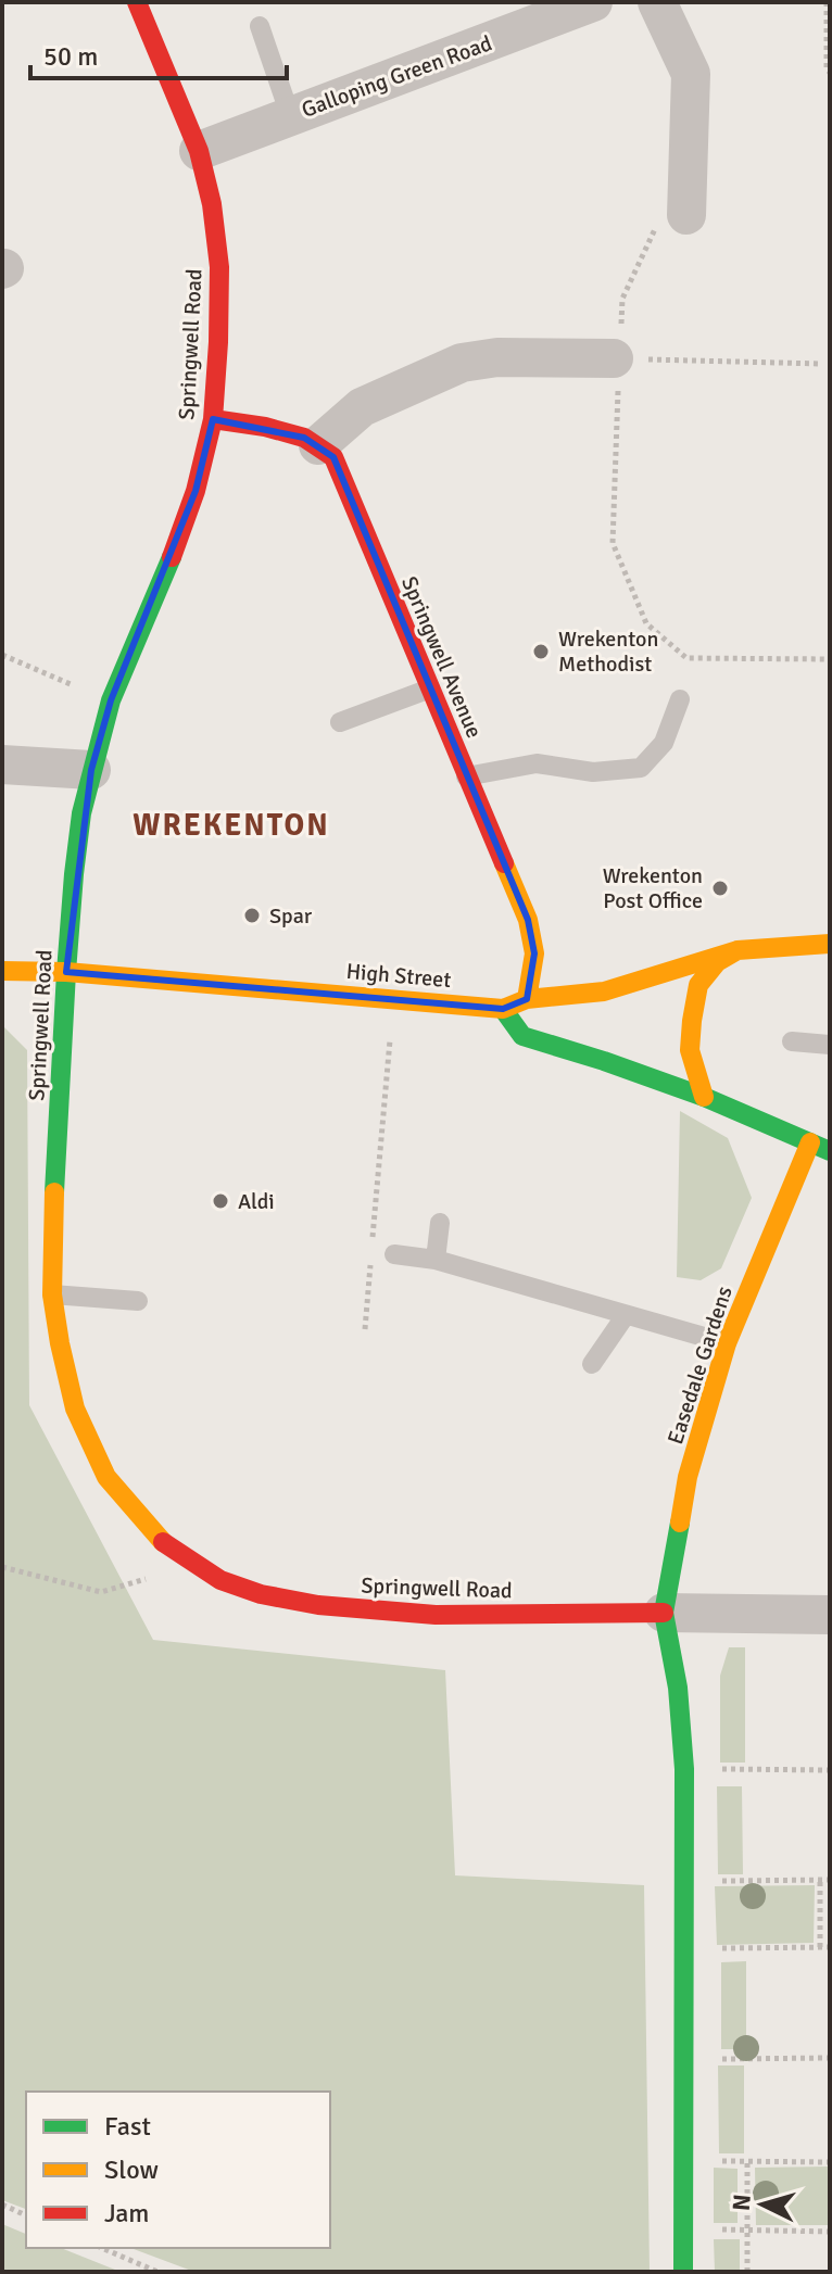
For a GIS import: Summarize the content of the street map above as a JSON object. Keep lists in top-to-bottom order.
{
  "streets": {
    "main road": [
      "Springwell Road",
      "Springwell Avenue",
      "High Street",
      "Easedale Gardens"
    ],
    "street": ["Galloping Green Road"]
  },
  "crossings": [
    ["Galloping Green Road", "Springwell Road"],
    ["Springwell Road", "High Street"],
    ["Springwell Road", "Easedale Gardens"]
  ],
  "districts": ["WREKENTON"],
  "places": [
    "Wrekenton Methodist",
    "Wrekenton Post Office",
    "Spar",
    "Aldi"
  ],
  "legend": ["Fast", "Slow", "Jam"],
  "scale_bar": "50 m",
  "north": "left"
}
